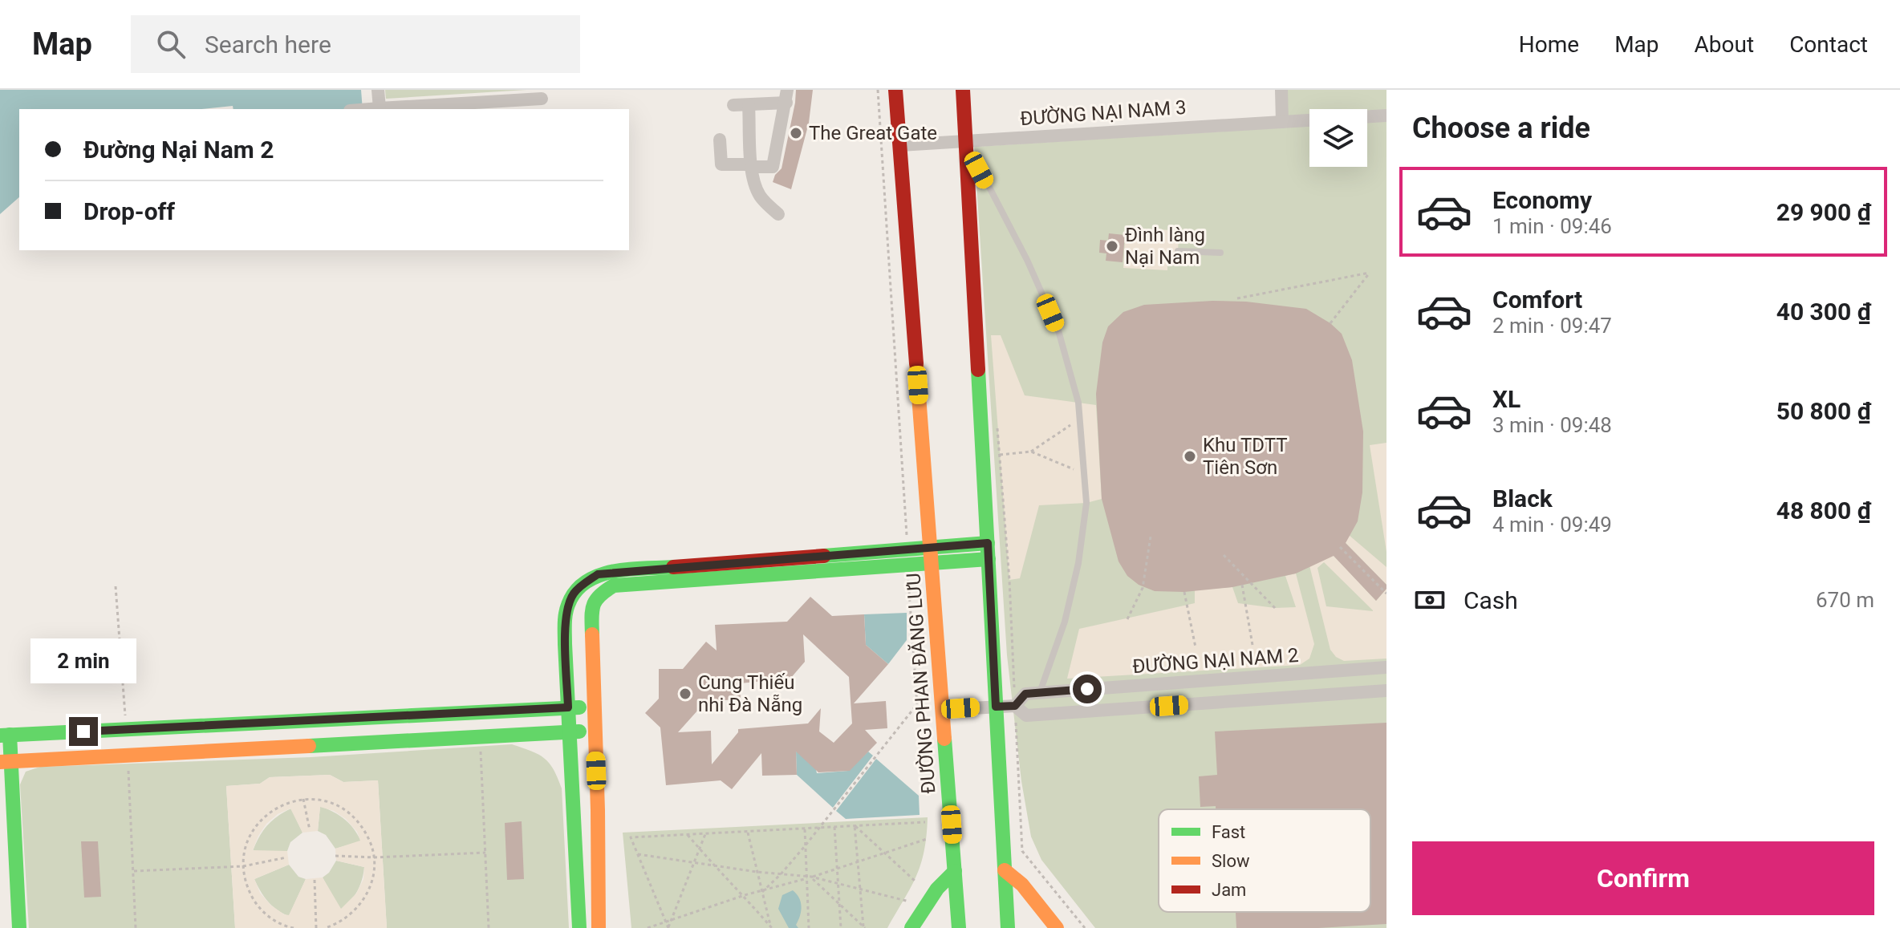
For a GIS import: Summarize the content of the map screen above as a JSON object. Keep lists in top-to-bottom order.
{
  "streets": {
    "street": ["ĐƯỜNG NẠI NAM 3", "ĐƯỜNG NẠI NAM 2", "ĐƯỜNG PHAN ĐĂNG LƯU"]
  },
  "crossings": [
    ["ĐƯỜNG NẠI NAM 3", "ĐƯỜNG PHAN ĐĂNG LƯU"],
    ["ĐƯỜNG NẠI NAM 2", "ĐƯỜNG PHAN ĐĂNG LƯU"]
  ],
  "places": [
    "The Great Gate",
    "Đình làng Nại Nam",
    "Khu TDTT Tiên Sơn",
    "Cung Thiếu nhi Đà Nẵng"
  ],
  "legend": ["Fast", "Slow", "Jam"],
  "page": {
    "header": "Map",
    "search": "Search here",
    "nav": [
      "Home",
      "Map",
      "About",
      "Contact"
    ],
    "heading": "Choose a ride",
    "banner": ["Đường Nại Nam 2", "Drop-off"],
    "list": [
      {
        "name": "Economy",
        "note": "1 min · 09:46",
        "value": "29 900 ₫"
      },
      {
        "name": "Comfort",
        "note": "2 min · 09:47",
        "value": "40 300 ₫"
      },
      {
        "name": "XL",
        "note": "3 min · 09:48",
        "value": "50 800 ₫"
      },
      {
        "name": "Black",
        "note": "4 min · 09:49",
        "value": "48 800 ₫"
      }
    ],
    "pay": ["Cash", "670 m"],
    "bubble": "2 min",
    "buttons": "Confirm"
  }
}
